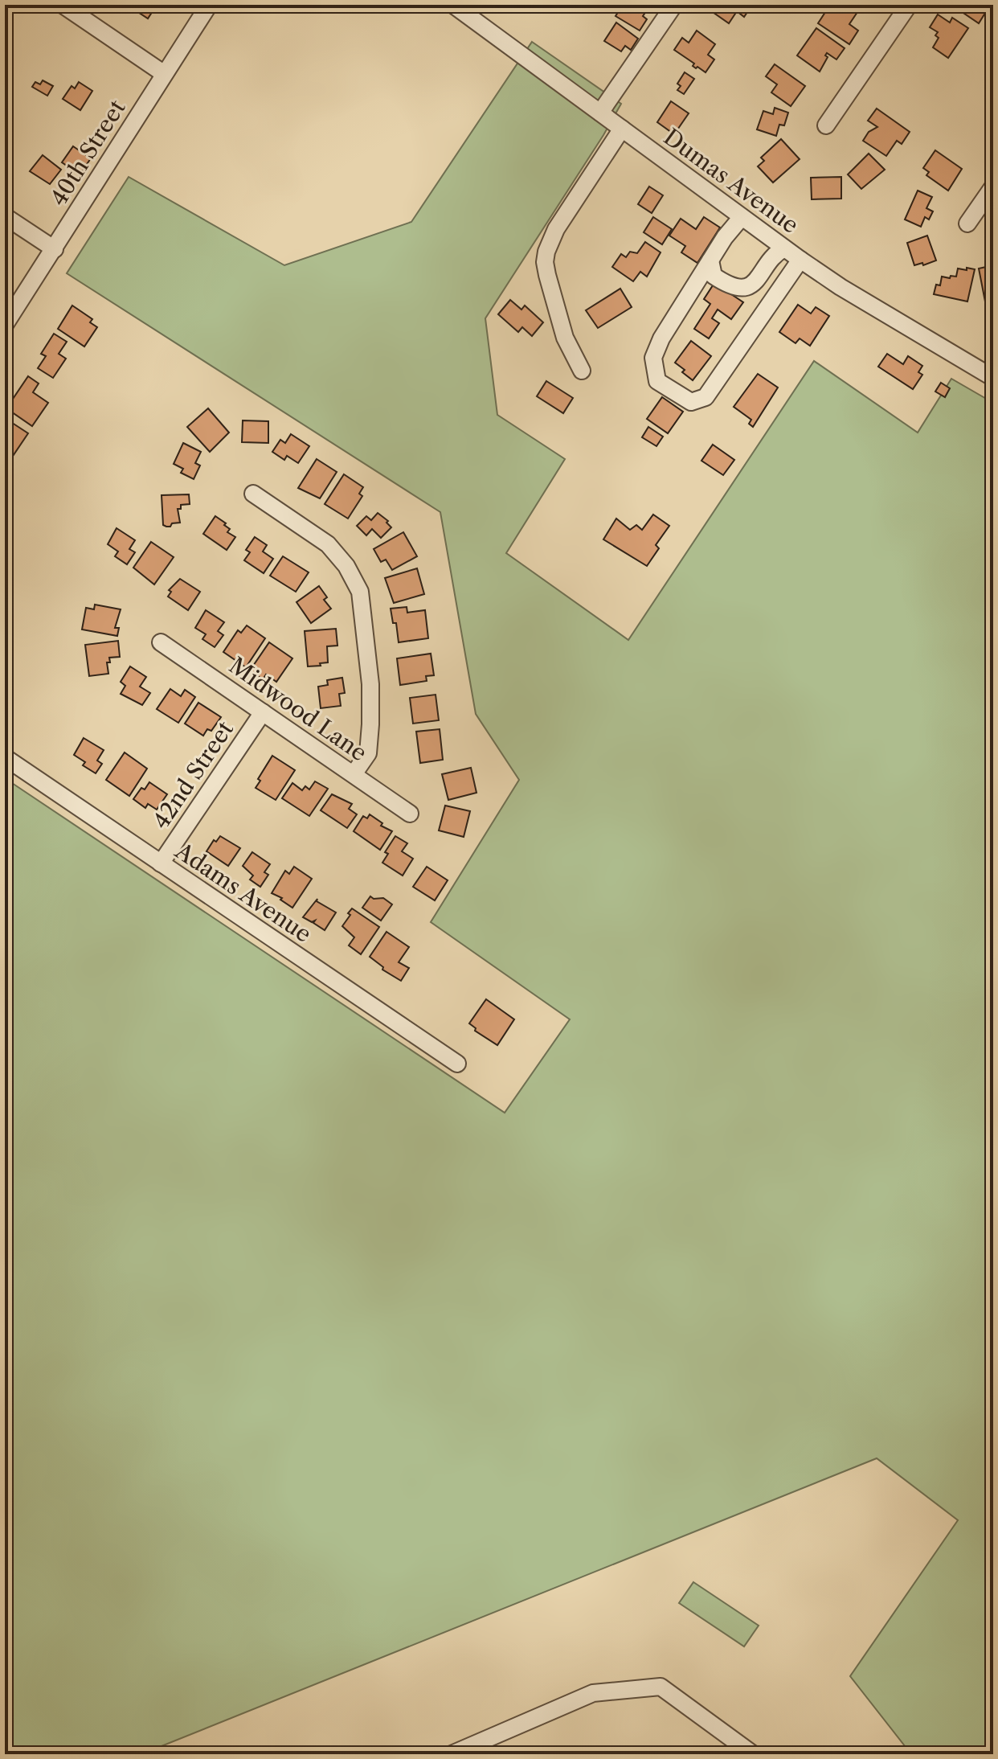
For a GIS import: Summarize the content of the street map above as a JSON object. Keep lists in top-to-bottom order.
{
  "streets": {
    "street": [
      "40th Street",
      "Dumas Avenue",
      "Midwood Lane",
      "42nd Street",
      "Adams Avenue"
    ]
  },
  "crossings": [
    ["Midwood Lane", "42nd Street"],
    ["42nd Street", "Adams Avenue"]
  ]
}
